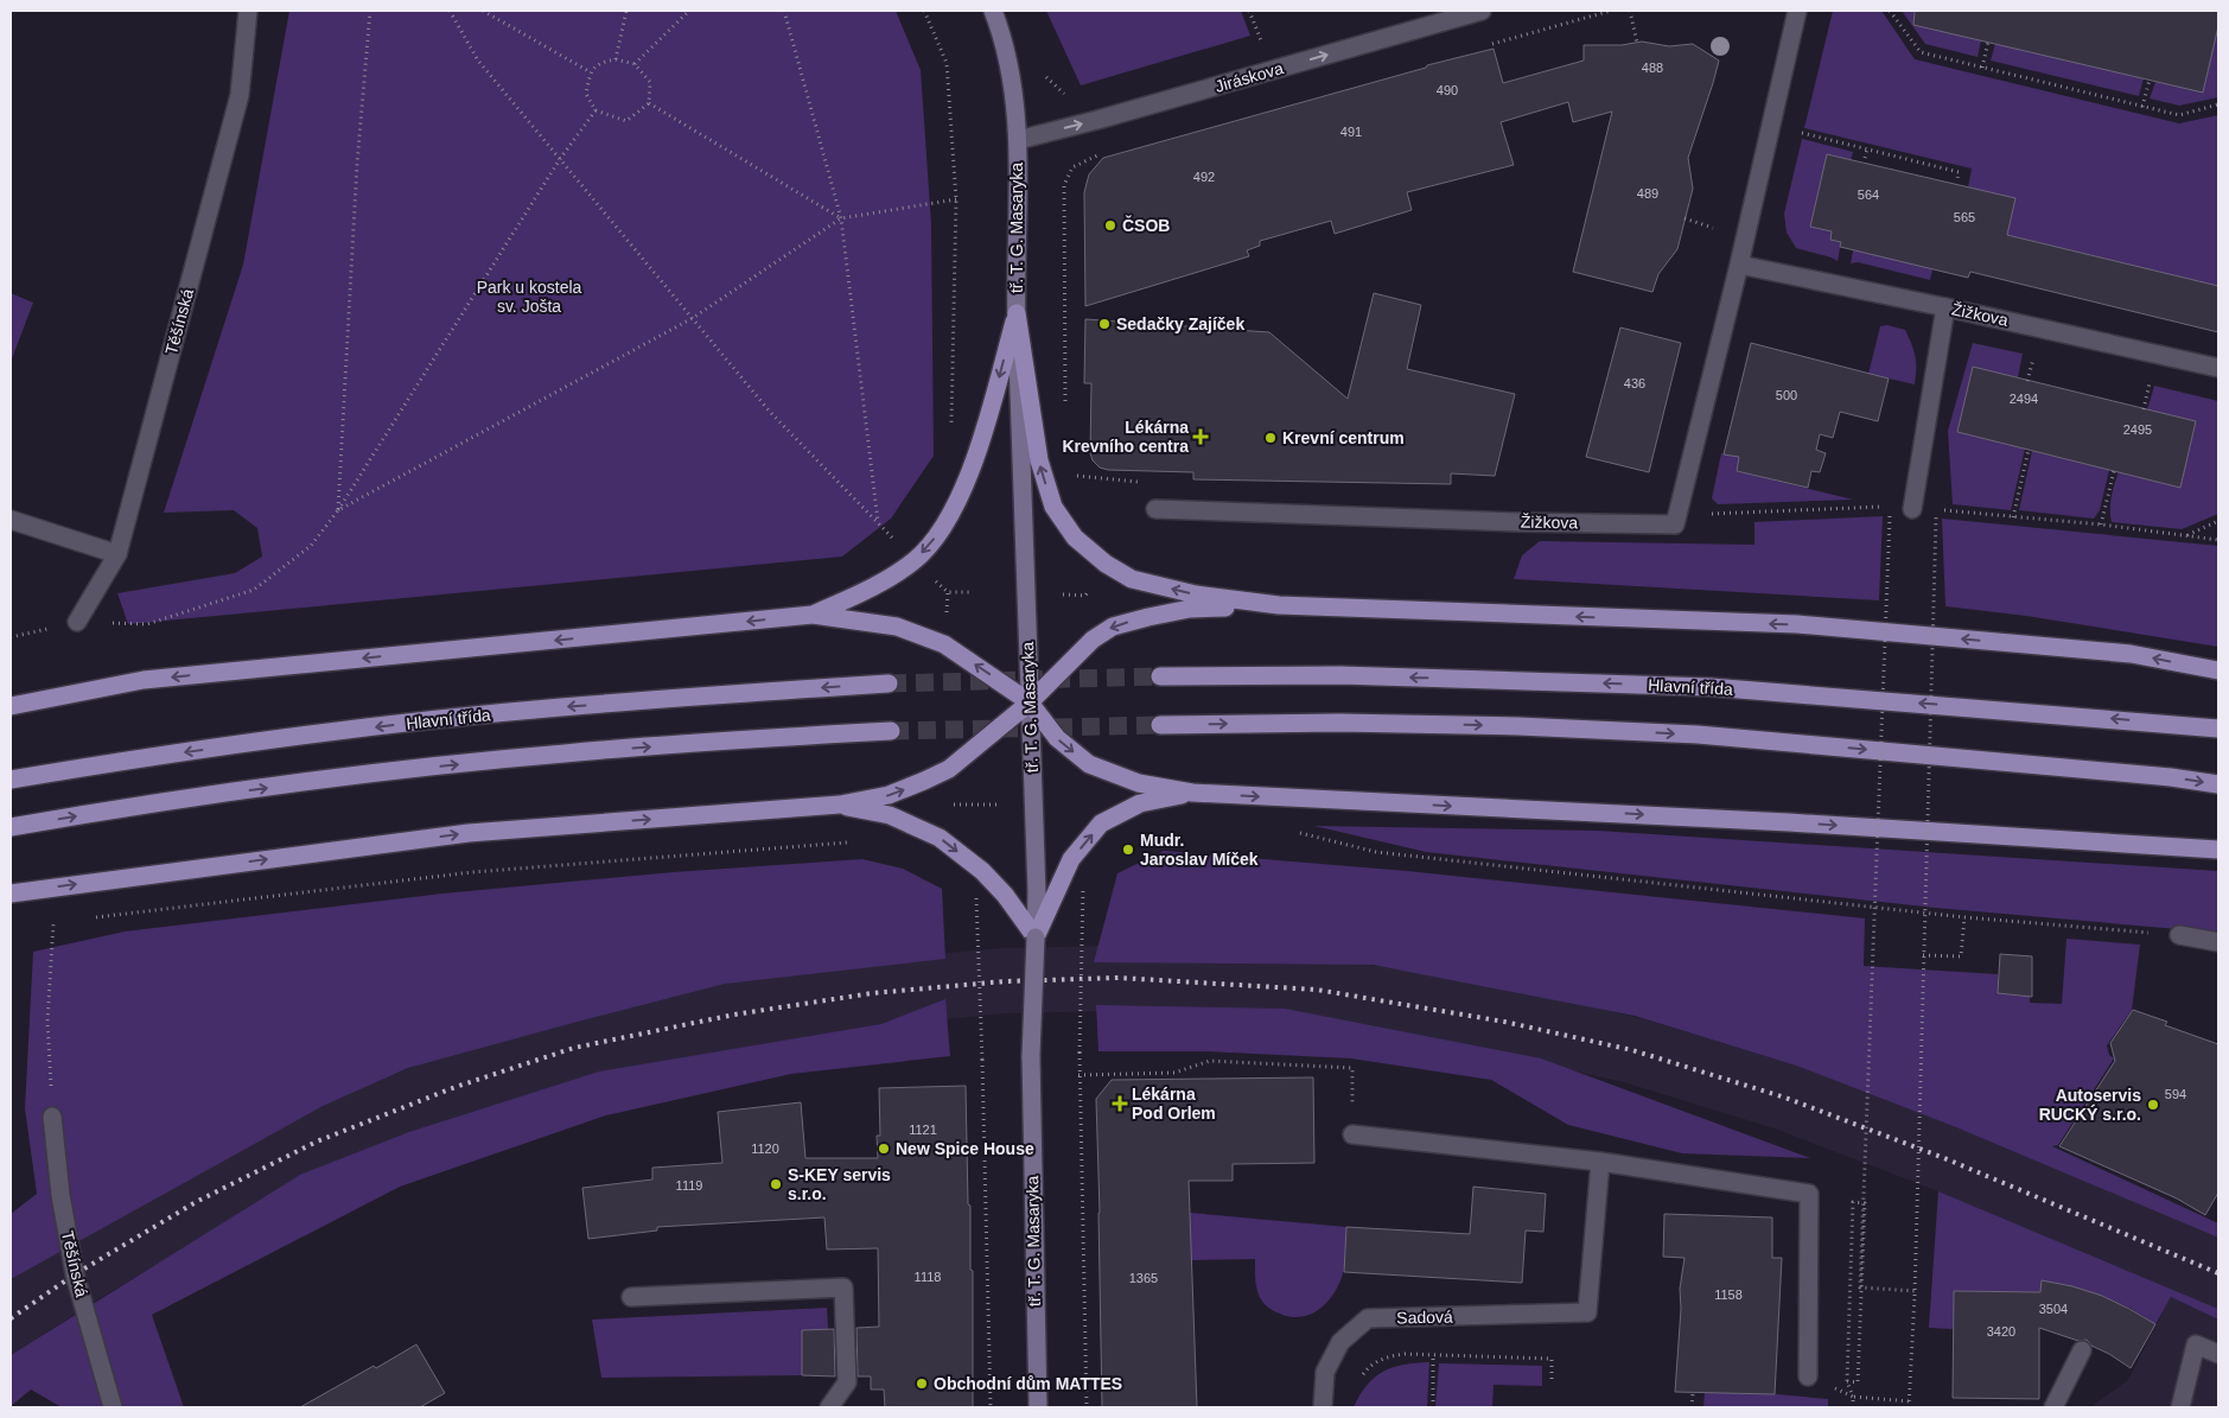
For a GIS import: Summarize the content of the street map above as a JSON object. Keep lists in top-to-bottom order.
{
  "streets": {
    "main road": ["Hlavní třída"],
    "street": [
      "Jiráskova",
      "tř. T. G. Masaryka",
      "Žižkova",
      "Těšínská",
      "Sadová"
    ]
  },
  "crossings": [
    ["Jiráskova", "tř. T. G. Masaryka"]
  ],
  "one_way": ["Jiráskova"],
  "parks": ["Park u kostela sv. Jošta"],
  "places": {
    "other": [
      "ČSOB",
      "Sedačky Zajíček",
      "Krevní centrum",
      "Mudr. Jaroslav Míček",
      "Autoservis RUCKÝ s.r.o.",
      "New Spice House",
      "S-KEY servis s.r.o.",
      "Obchodní dům MATTES"
    ],
    "health": ["Lékárna Krevního centra", "Lékárna Pod Orlem"]
  },
  "house_numbers": [
    "488",
    "490",
    "491",
    "492",
    "489",
    "564",
    "565",
    "436",
    "500",
    "2494",
    "2495",
    "594",
    "1121",
    "1120",
    "1119",
    "1118",
    "1365",
    "1158",
    "3504",
    "3420"
  ]
}
